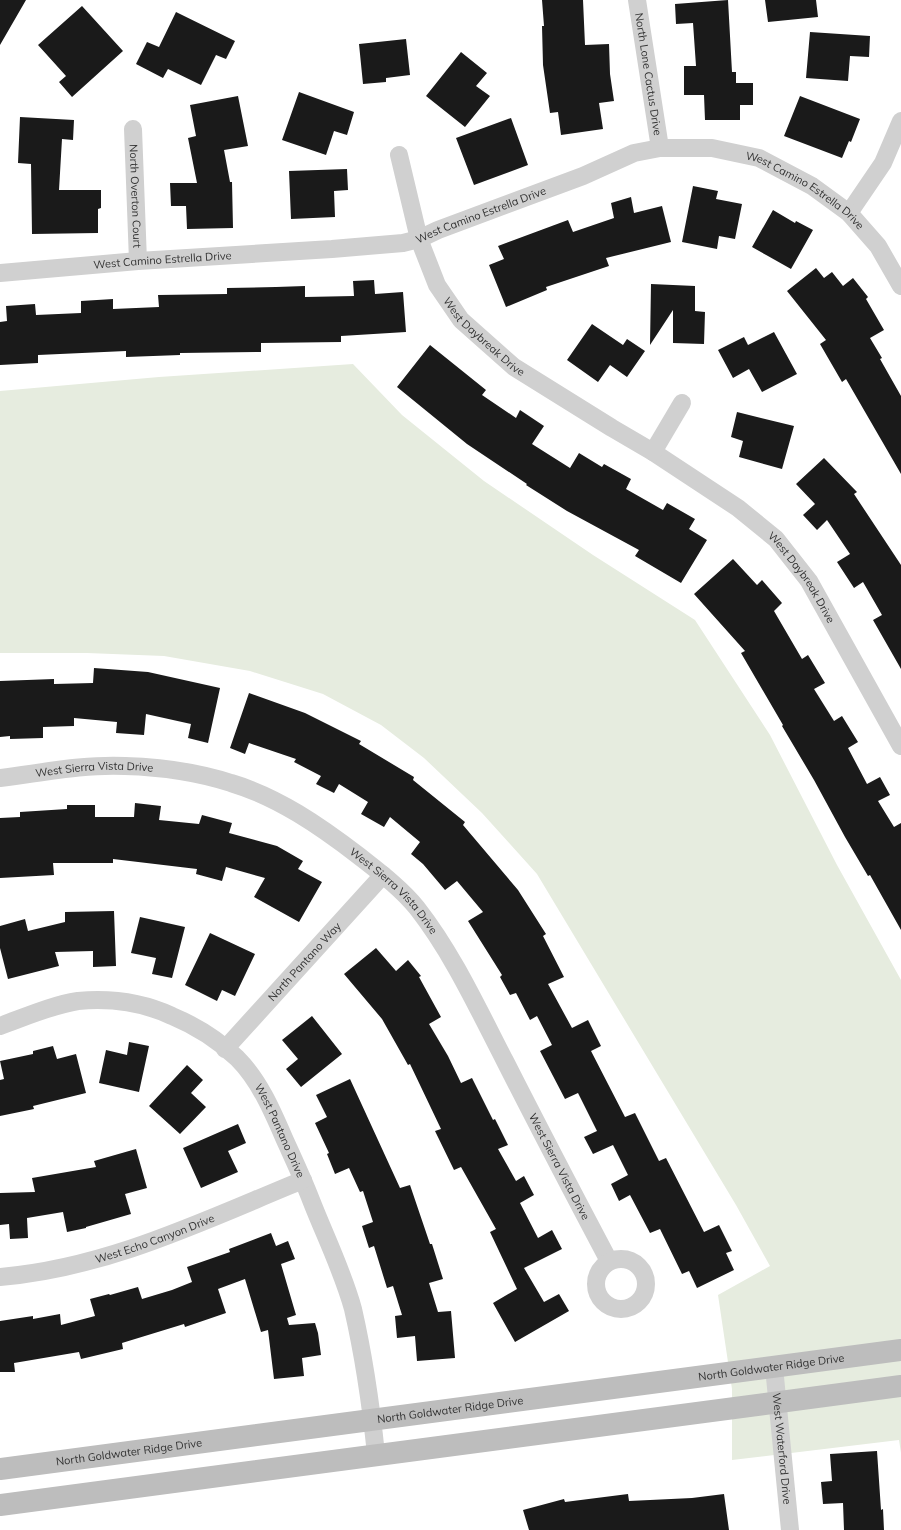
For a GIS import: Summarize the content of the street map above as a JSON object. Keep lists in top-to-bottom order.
{
  "streets": {
    "street": [
      "North Lone Cactus Drive",
      "West Camino Estrella Drive",
      "North Overton Court",
      "West Daybreak Drive",
      "West Sierra Vista Drive",
      "North Pantano Way",
      "West Pantano Drive",
      "West Echo Canyon Drive",
      "North Goldwater Ridge Drive",
      "West Waterford Drive"
    ]
  },
  "crossings": [
    ["North Lone Cactus Drive", "West Camino Estrella Drive"],
    ["West Camino Estrella Drive", "North Overton Court"],
    ["West Camino Estrella Drive", "West Daybreak Drive"],
    ["West Sierra Vista Drive", "North Pantano Way"],
    ["North Pantano Way", "West Pantano Drive"],
    ["West Pantano Drive", "West Echo Canyon Drive"],
    ["West Pantano Drive", "North Goldwater Ridge Drive"],
    ["North Goldwater Ridge Drive", "West Waterford Drive"]
  ]
}
